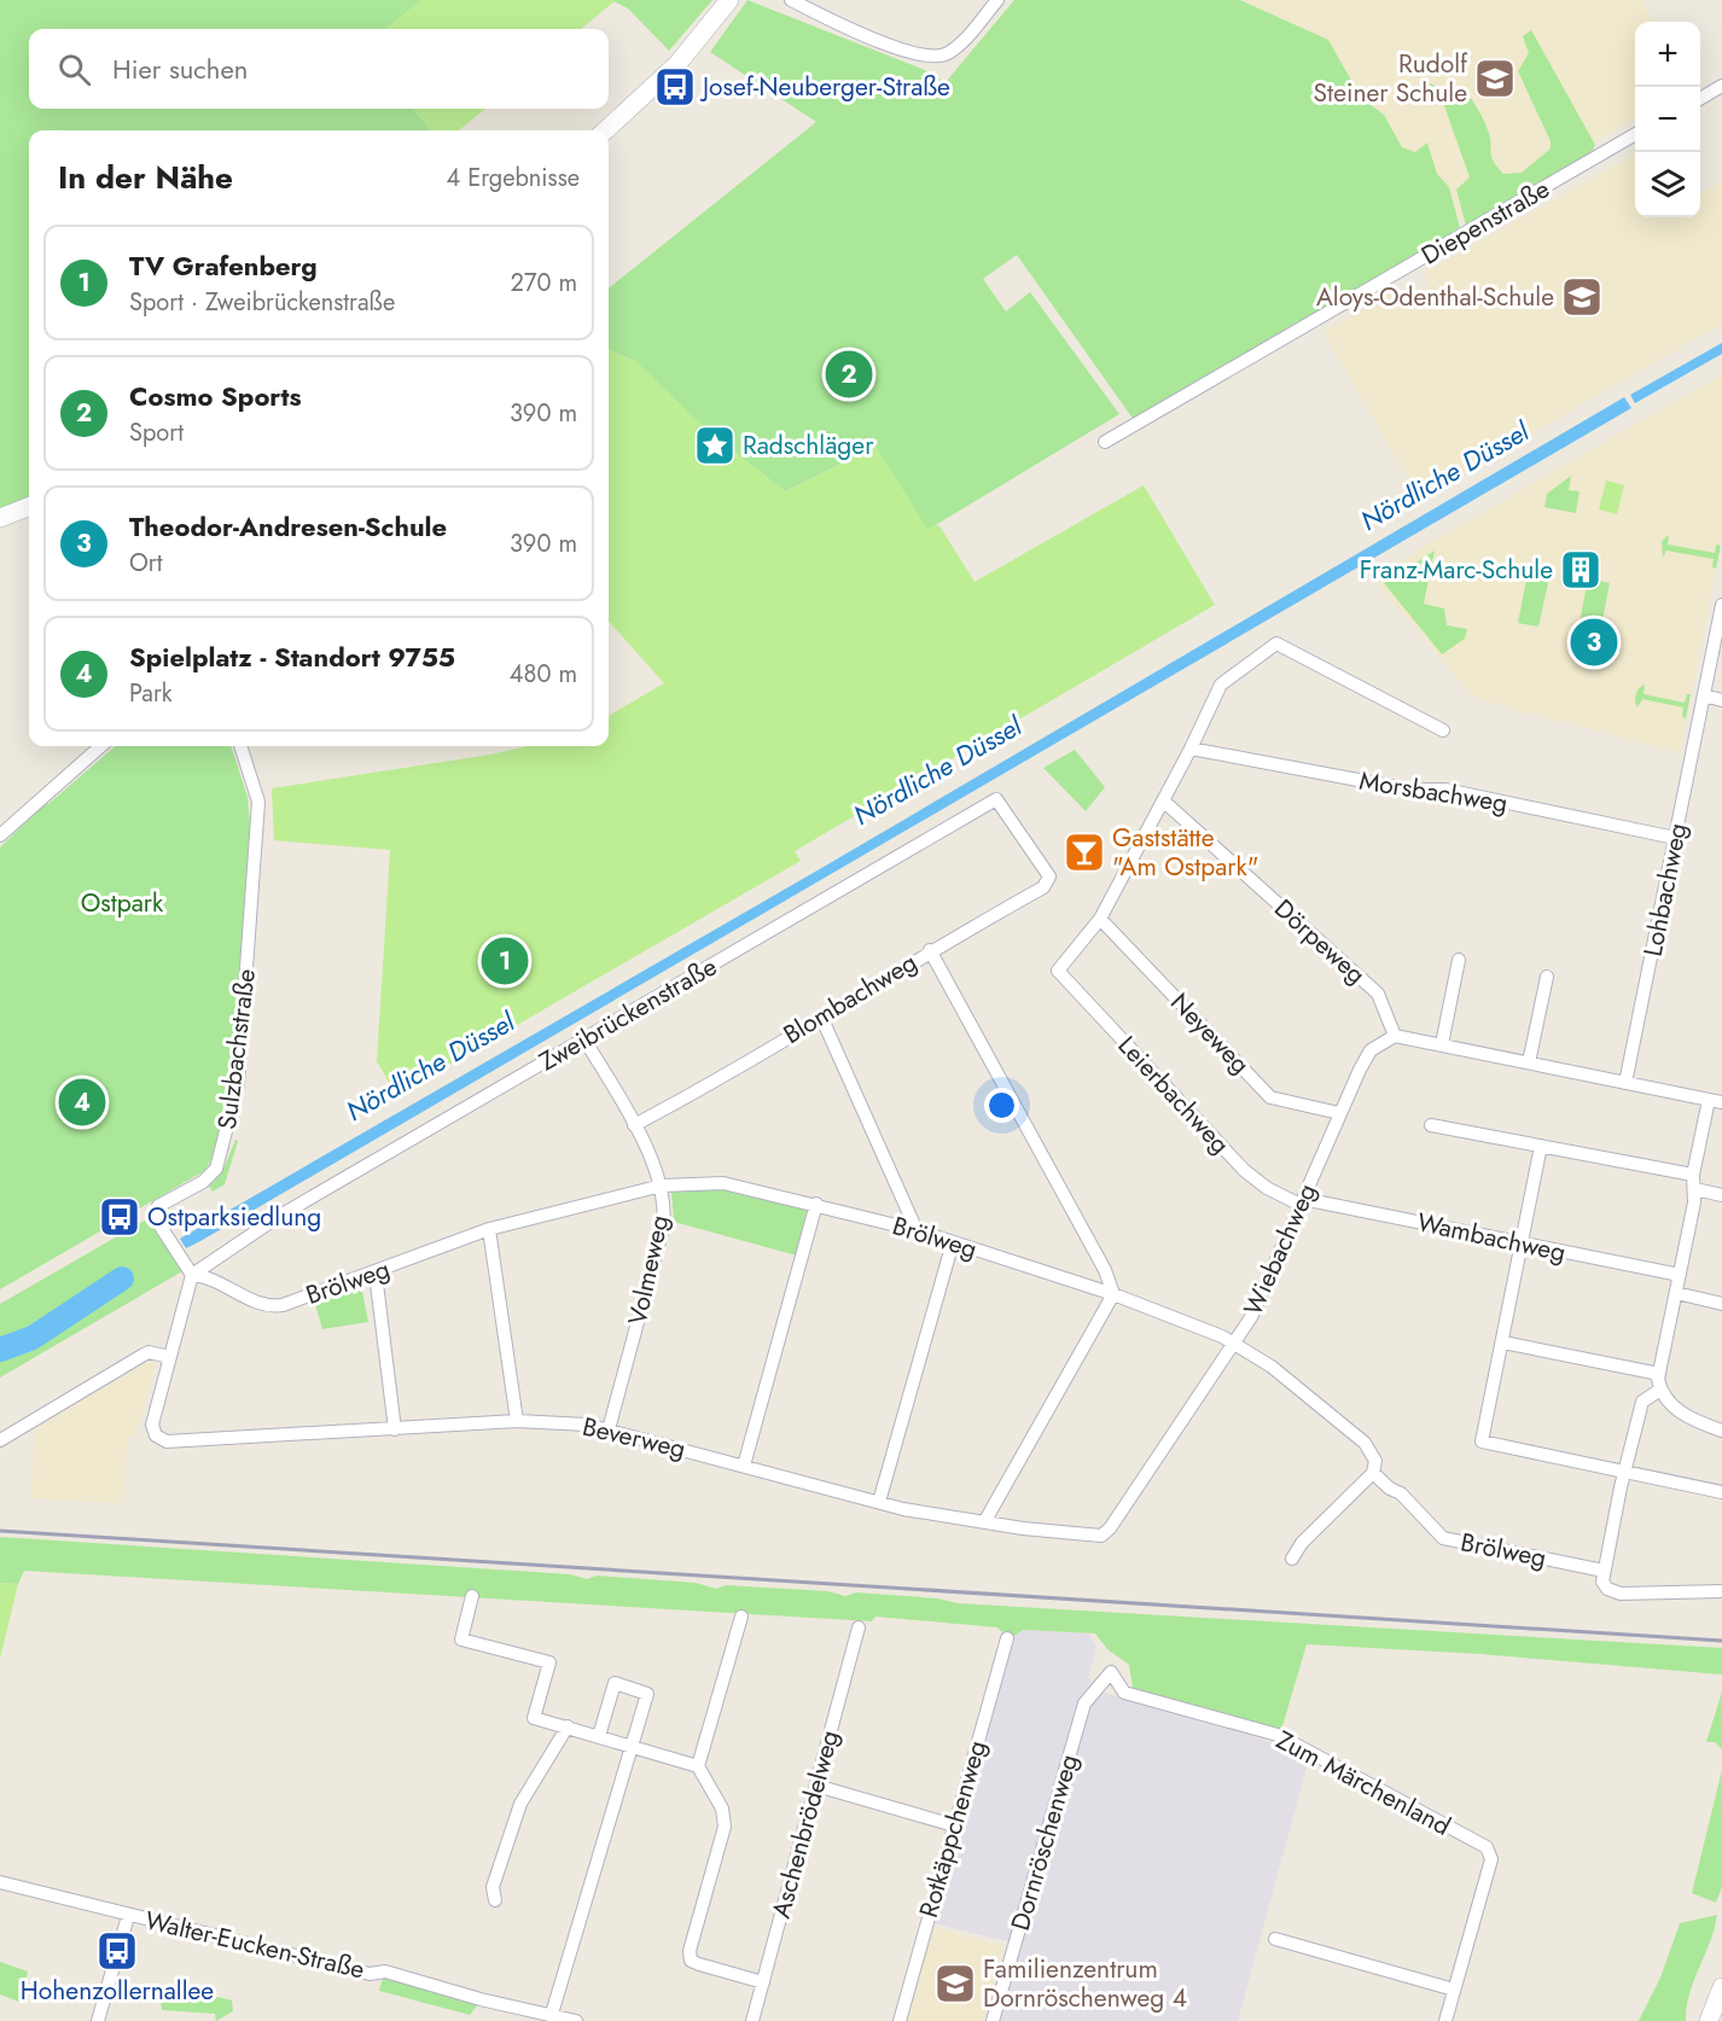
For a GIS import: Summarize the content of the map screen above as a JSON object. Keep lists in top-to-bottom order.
{
  "streets": {
    "street": [
      "Diepenstraße",
      "Morsbachweg",
      "Lohbachweg",
      "Dörpeweg",
      "Blombachweg",
      "Zweibrückenstraße",
      "Neyeweg",
      "Sulzbachstraße",
      "Leierbachweg",
      "Brölweg",
      "Wambachweg",
      "Wiebachweg",
      "Volmeweg",
      "Beverweg",
      "Zum Märchenland",
      "Aschenbrödelweg",
      "Rotkäppchenweg",
      "Dornröschenweg",
      "Walter-Eucken-Straße"
    ]
  },
  "crossings": [
    ["Morsbachweg", "Lohbachweg"],
    ["Dörpeweg", "Wiebachweg"],
    ["Blombachweg", "Zweibrückenstraße"],
    ["Blombachweg", "Volmeweg"],
    ["Zweibrückenstraße", "Sulzbachstraße"],
    ["Zweibrückenstraße", "Brölweg"],
    ["Zweibrückenstraße", "Volmeweg"],
    ["Neyeweg", "Leierbachweg"],
    ["Neyeweg", "Wiebachweg"],
    ["Sulzbachstraße", "Brölweg"],
    ["Leierbachweg", "Wambachweg"],
    ["Leierbachweg", "Wiebachweg"],
    ["Brölweg", "Wiebachweg"],
    ["Brölweg", "Volmeweg"],
    ["Wambachweg", "Wiebachweg"],
    ["Wiebachweg", "Beverweg"],
    ["Volmeweg", "Beverweg"],
    ["Zum Märchenland", "Dornröschenweg"]
  ],
  "water": ["Nördliche Düssel"],
  "parks": ["Ostpark"],
  "places": {
    "school or university": ["Rudolf Steiner Schule", "Aloys-Odenthal-Schule", "Familienzentrum Dornröschenweg 4"],
    "bus stop": ["Josef-Neuberger-Straße", "Ostparksiedlung", "Hohenzollernallee"],
    "place": ["Radschläger"],
    "building": ["Franz-Marc-Schule"],
    "bar": ["Gaststätte \"Am Ostpark\""]
  },
  "page": {
    "map_buttons": ["+", "−"],
    "search": "Hier suchen",
    "heading": ["In der Nähe", "4 Ergebnisse"],
    "list": [
      {
        "mark": "1",
        "name": "TV Grafenberg",
        "note": "Sport · Zweibrückenstraße",
        "value": "270 m"
      },
      {
        "mark": "2",
        "name": "Cosmo Sports",
        "note": "Sport",
        "value": "390 m"
      },
      {
        "mark": "3",
        "name": "Theodor-Andresen-Schule",
        "note": "Ort",
        "value": "390 m"
      },
      {
        "mark": "4",
        "name": "Spielplatz - Standort 9755",
        "note": "Park",
        "value": "480 m"
      }
    ],
    "pins": [
      "2",
      "3",
      "1",
      "4"
    ]
  }
}
